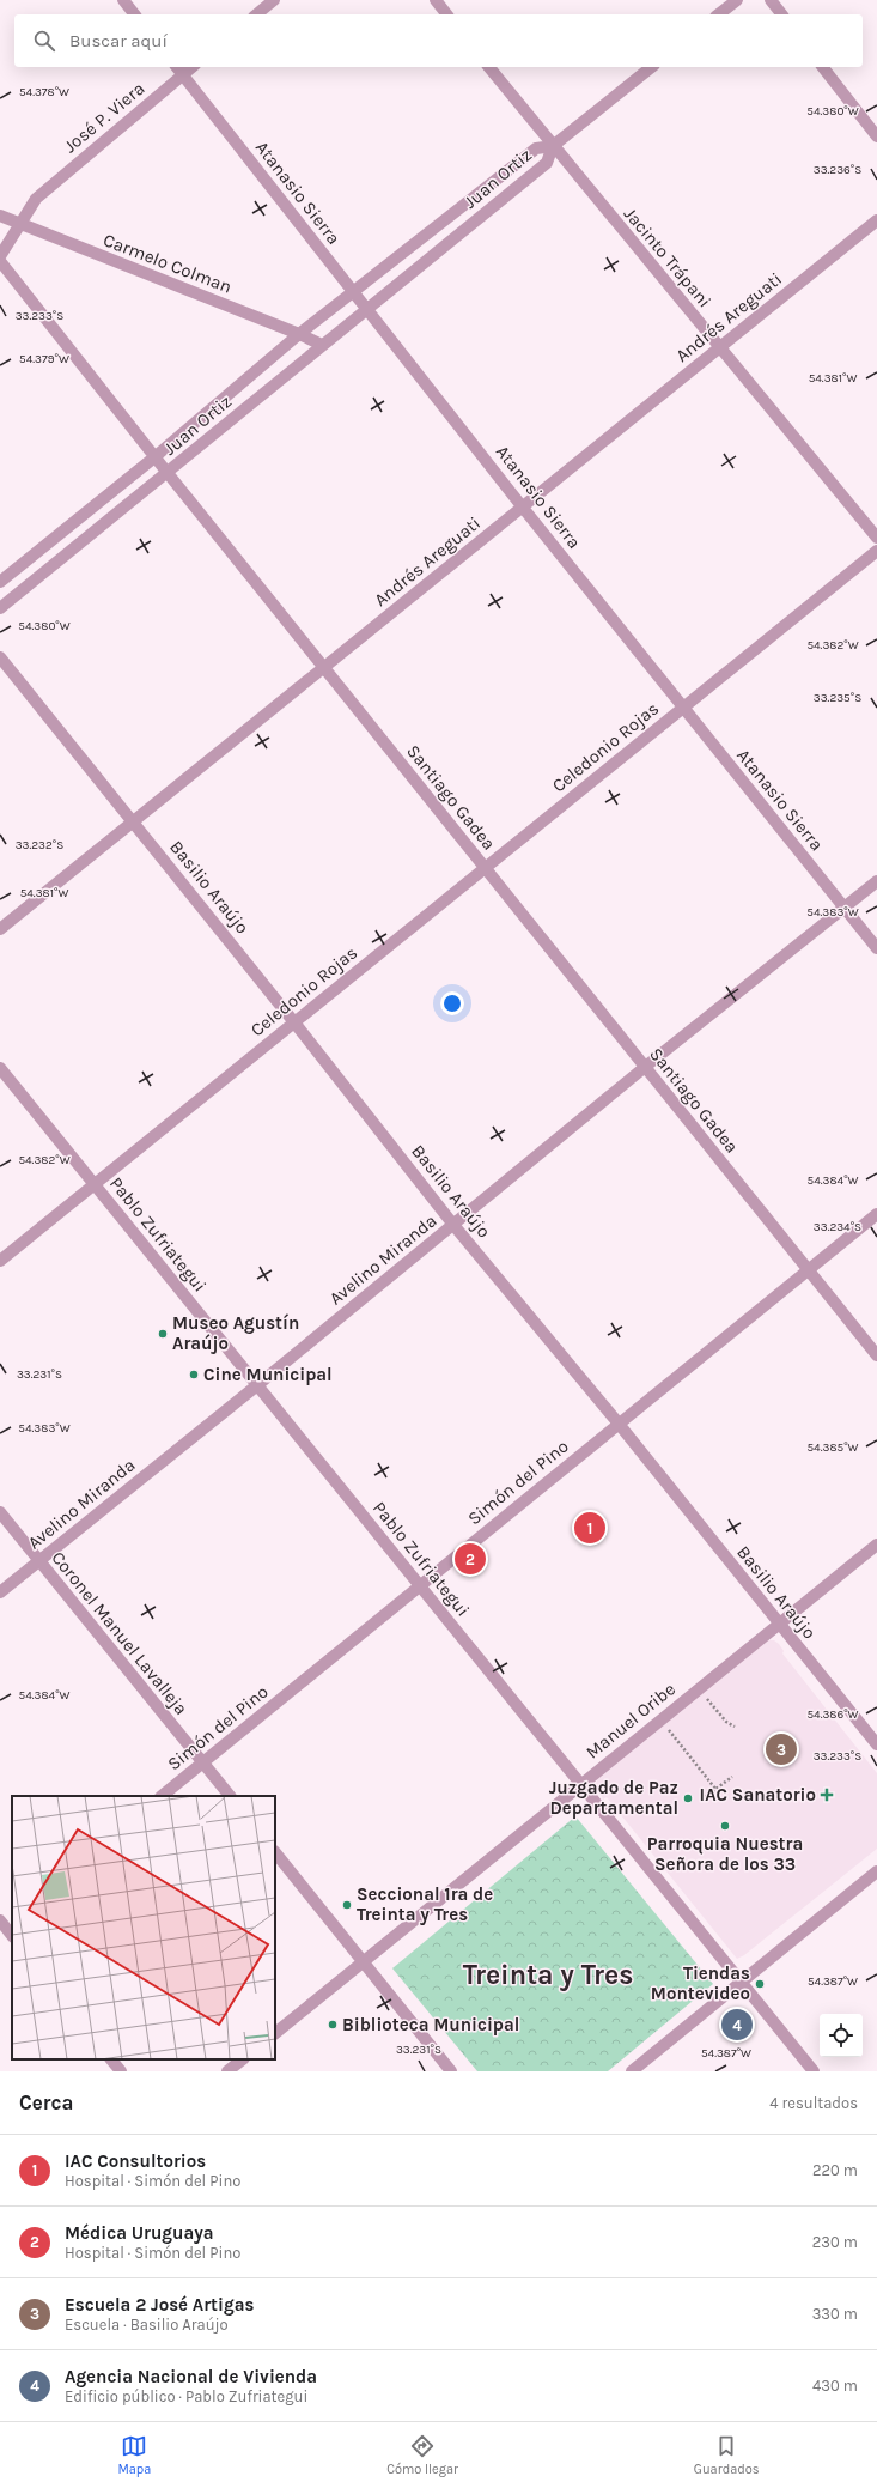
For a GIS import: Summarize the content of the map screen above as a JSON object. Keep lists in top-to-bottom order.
{
  "streets": {
    "street": [
      "José P. Viera",
      "Juan Ortiz",
      "Atanasio Sierra",
      "Jacinto Trápani",
      "Carmelo Colman",
      "Andrés Areguati",
      "Celedonio Rojas",
      "Santiago Gadea",
      "Basilio Araújo",
      "Pablo Zufriategui",
      "Avelino Miranda",
      "Simón del Pino",
      "Coronel Manuel Lavalleja",
      "Manuel Oribe"
    ]
  },
  "crossings": [
    ["José P. Viera", "Atanasio Sierra"],
    ["José P. Viera", "Carmelo Colman"],
    ["Juan Ortiz", "Atanasio Sierra"],
    ["Juan Ortiz", "Jacinto Trápani"],
    ["Juan Ortiz", "Carmelo Colman"],
    ["Juan Ortiz", "Santiago Gadea"],
    ["Atanasio Sierra", "Andrés Areguati"],
    ["Atanasio Sierra", "Celedonio Rojas"],
    ["Atanasio Sierra", "Avelino Miranda"],
    ["Jacinto Trápani", "Andrés Areguati"],
    ["Andrés Areguati", "Santiago Gadea"],
    ["Andrés Areguati", "Basilio Araújo"],
    ["Celedonio Rojas", "Santiago Gadea"],
    ["Celedonio Rojas", "Basilio Araújo"],
    ["Celedonio Rojas", "Pablo Zufriategui"],
    ["Santiago Gadea", "Avelino Miranda"],
    ["Santiago Gadea", "Simón del Pino"],
    ["Basilio Araújo", "Avelino Miranda"],
    ["Basilio Araújo", "Simón del Pino"],
    ["Basilio Araújo", "Manuel Oribe"],
    ["Pablo Zufriategui", "Avelino Miranda"],
    ["Pablo Zufriategui", "Simón del Pino"],
    ["Pablo Zufriategui", "Manuel Oribe"],
    ["Avelino Miranda", "Coronel Manuel Lavalleja"],
    ["Simón del Pino", "Coronel Manuel Lavalleja"]
  ],
  "districts": ["Treinta y Tres"],
  "places": {
    "other": [
      "Museo Agustín Araújo",
      "Cine Municipal",
      "Juzgado de Paz Departamental",
      "Parroquia Nuestra Señora de los 33",
      "Seccional 1ra de Treinta y Tres",
      "Tiendas Montevideo",
      "Biblioteca Municipal"
    ],
    "health": ["IAC Sanatorio"]
  },
  "page": {
    "search": "Buscar aquí",
    "pins": [
      "1",
      "2",
      "3",
      "4"
    ],
    "heading": ["Cerca", "4 resultados"],
    "list": [
      {
        "mark": "1",
        "name": "IAC Consultorios",
        "note": "Hospital · Simón del Pino",
        "value": "220 m"
      },
      {
        "mark": "2",
        "name": "Médica Uruguaya",
        "note": "Hospital · Simón del Pino",
        "value": "230 m"
      },
      {
        "mark": "3",
        "name": "Escuela 2 José Artigas",
        "note": "Escuela · Basilio Araújo",
        "value": "330 m"
      },
      {
        "mark": "4",
        "name": "Agencia Nacional de Vivienda",
        "note": "Edificio público · Pablo Zufriategui",
        "value": "430 m"
      }
    ],
    "nav": ["Mapa", "Cómo llegar", "Guardados"]
  },
  "coordinates": [
    "54.378°W",
    "54.380°W",
    "33.236°S",
    "33.233°S",
    "54.379°W",
    "54.381°W",
    "54.382°W",
    "33.235°S",
    "33.232°S",
    "54.383°W",
    "54.384°W",
    "33.234°S",
    "33.231°S",
    "54.385°W",
    "54.386°W",
    "54.387°W"
  ]
}
